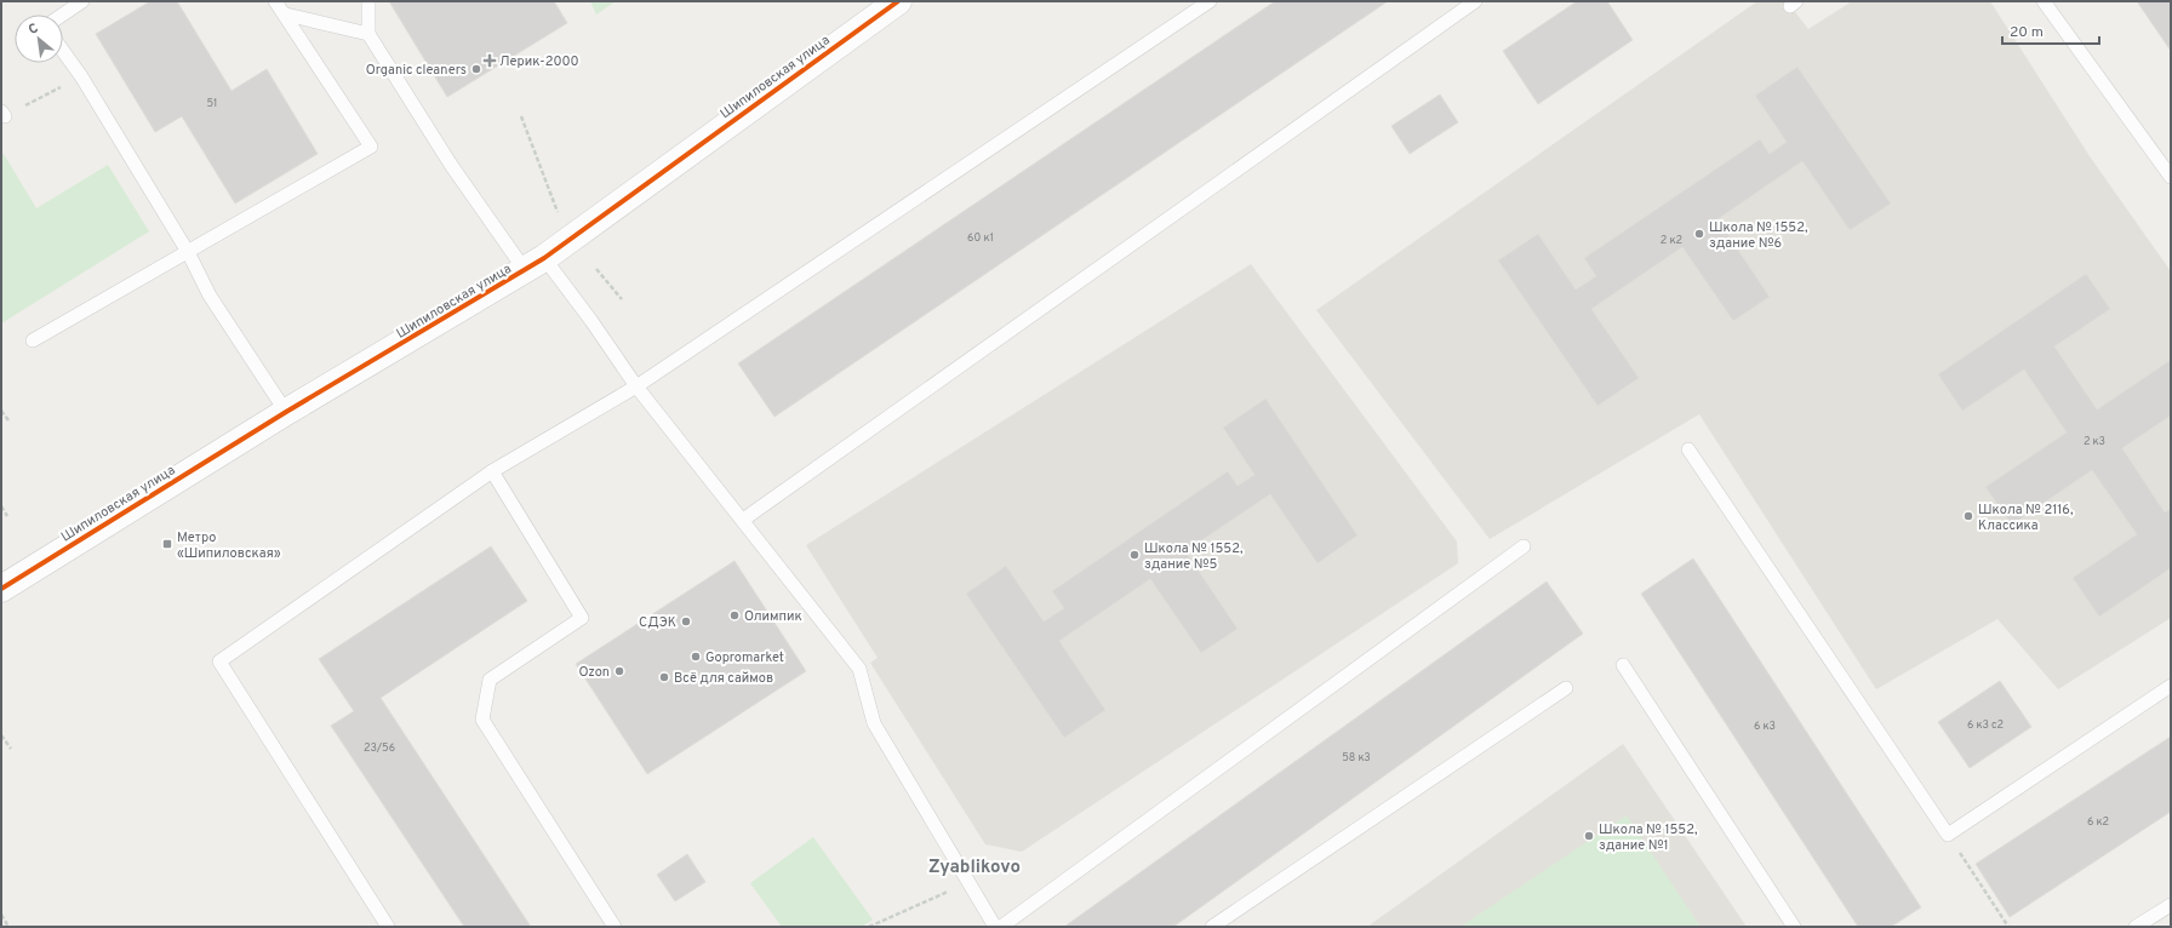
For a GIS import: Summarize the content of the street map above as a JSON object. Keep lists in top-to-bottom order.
{
  "streets": {
    "street": ["Шипиловская улица"]
  },
  "districts": ["Zyablikovo"],
  "places": {
    "health": ["Лерик-2000"],
    "other": [
      "Organic cleaners",
      "Школа № 1552, здание №6",
      "Школа № 2116, Классика",
      "Школа № 1552, здание №5",
      "Олимпик",
      "СДЭК",
      "Gopromarket",
      "Ozon",
      "Всё для саймов",
      "Школа № 1552, здание №1"
    ],
    "transit": ["Метро «Шипиловская»"]
  },
  "house_numbers": [
    "51",
    "60 к1",
    "2 к2",
    "2 к3",
    "6 к3 с2",
    "6 к3",
    "23/56",
    "58 к3",
    "6 к2"
  ],
  "scale_bar": "20 m",
  "north": "top left"
}
